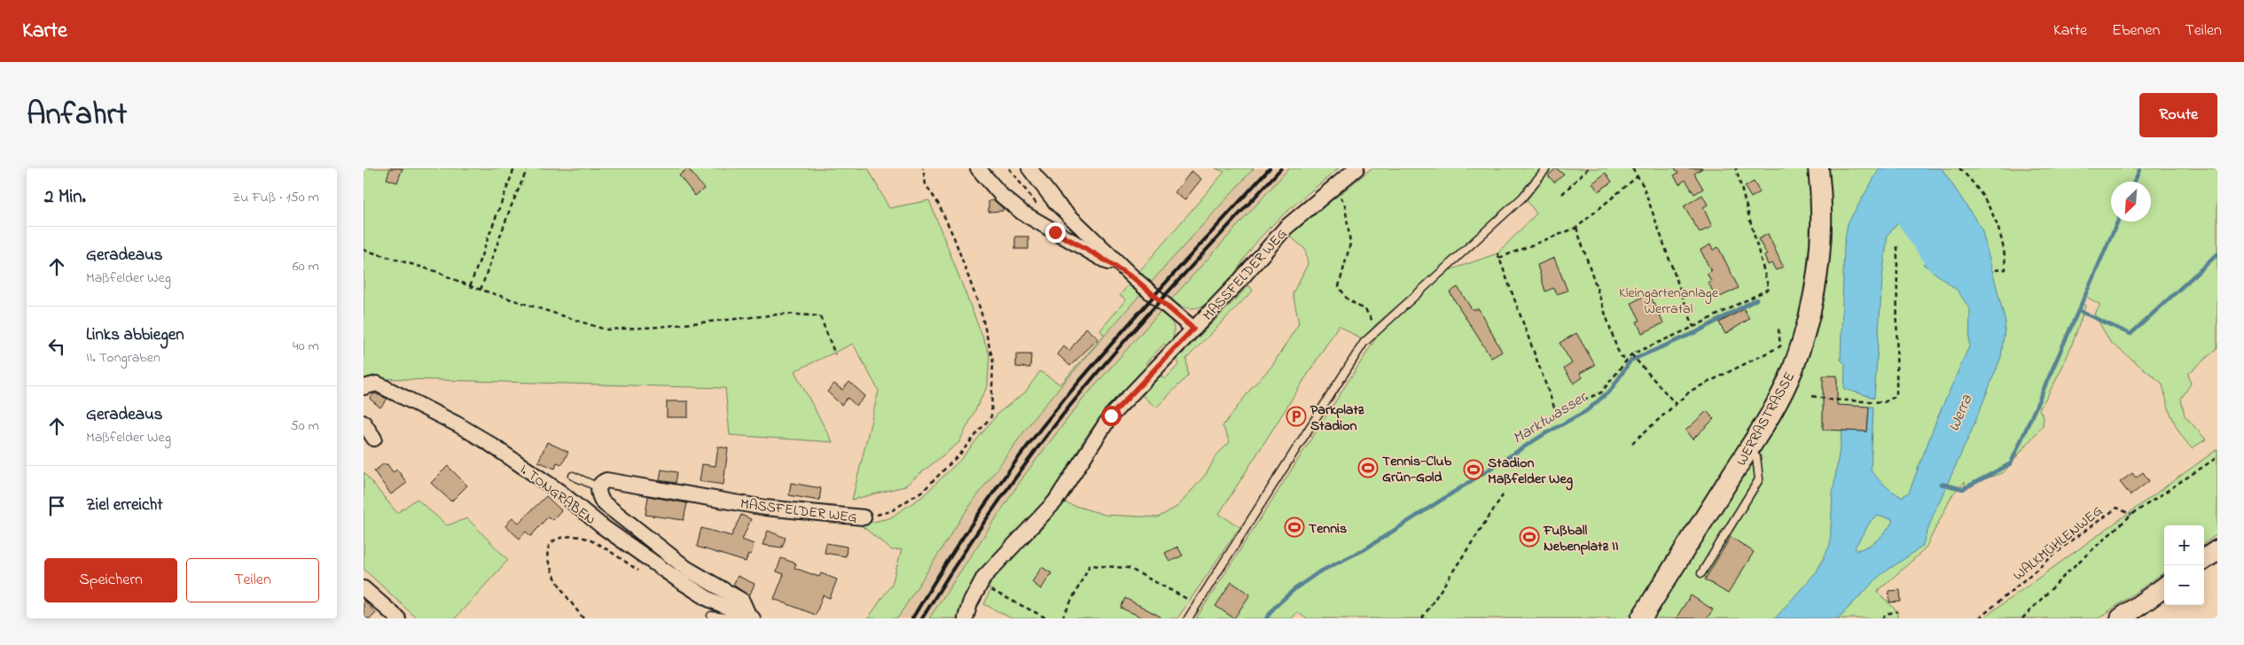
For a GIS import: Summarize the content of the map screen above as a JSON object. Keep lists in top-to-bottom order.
{
  "streets": {
    "street": ["MASSFELDER WEG", "WERRASTRASSE", "I. TONGRABEN"],
    "path": ["WALKMÜHLENWEG"]
  },
  "water": ["Werra", "Marktwasser"],
  "parks": ["Kleingartenanlage Werratal"],
  "places": {
    "parking": ["Parkplatz Stadion"],
    "sports": [
      "Tennis-Club Grün-Gold",
      "Stadion Maßfelder Weg",
      "Tennis",
      "Fußball Nebenplatz II"
    ]
  },
  "north": "bottom left",
  "page": {
    "header": "Karte",
    "nav": ["Karte", "Ebenen", "Teilen"],
    "title": "Anfahrt",
    "buttons": [
      "Route",
      ["Speichern", "Teilen"]
    ],
    "heading": ["2 Min.", "Zu Fuß · 150 m"],
    "list": [
      ["Geradeaus", "Maßfelder Weg", "60 m"],
      ["Links abbiegen", "II. Tongraben", "40 m"],
      ["Geradeaus", "Maßfelder Weg", "50 m"],
      "Ziel erreicht"
    ],
    "map_buttons": ["+", "−"]
  }
}
